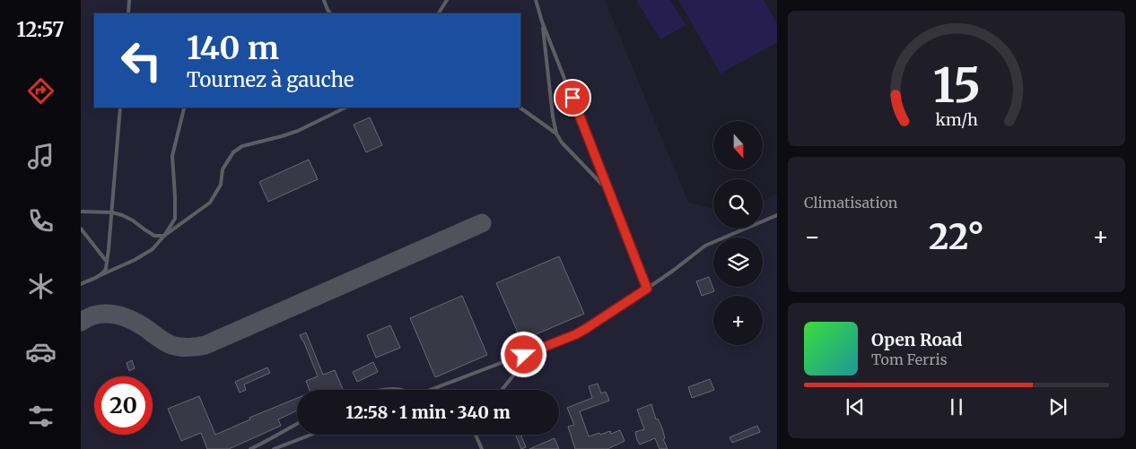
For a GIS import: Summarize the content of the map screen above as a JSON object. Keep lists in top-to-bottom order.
{
  "north": "bottom",
  "page": {
    "tabs": "12:57",
    "turn": ["140 m", "Tournez à gauche"],
    "map_buttons": "+",
    "tile": "Climatisation",
    "heat": ["−", "22°", "+"],
    "song": ["Open Road", "Tom Ferris"],
    "limit": "20",
    "trip": "12:58 · 1 min · 340 m",
    "gauge": ["15", "km/h"]
  }
}
